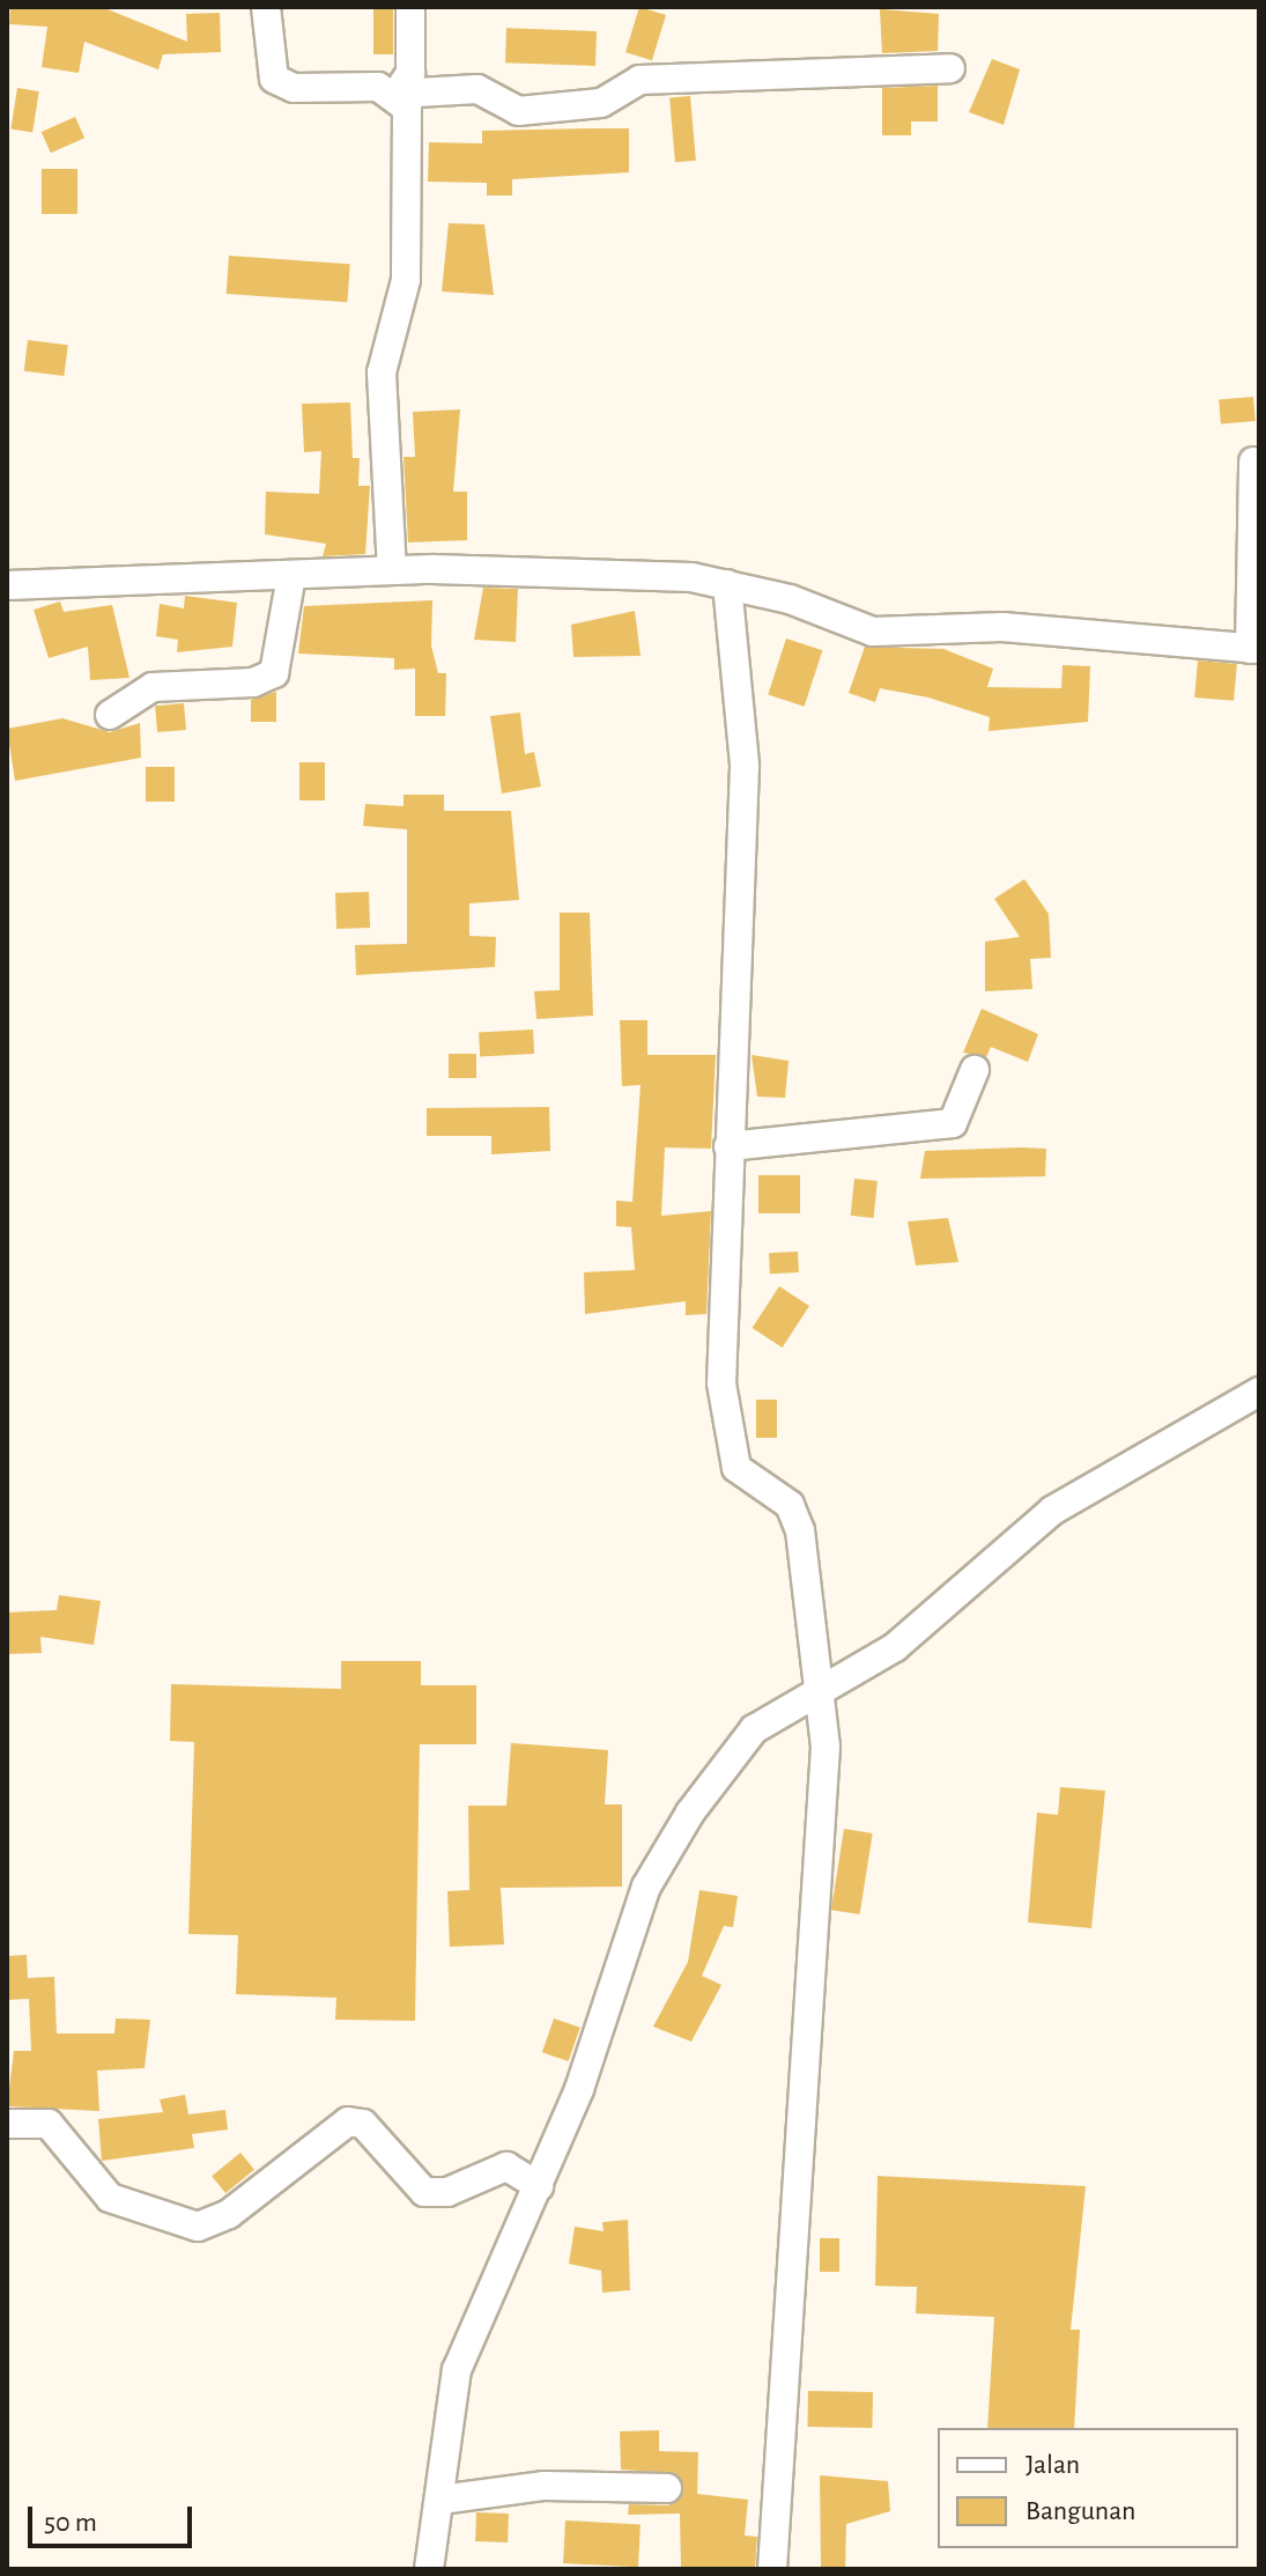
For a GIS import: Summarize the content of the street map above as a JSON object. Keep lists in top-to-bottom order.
{
  "legend": ["Jalan", "Bangunan"],
  "scale_bar": "50 m"
}
